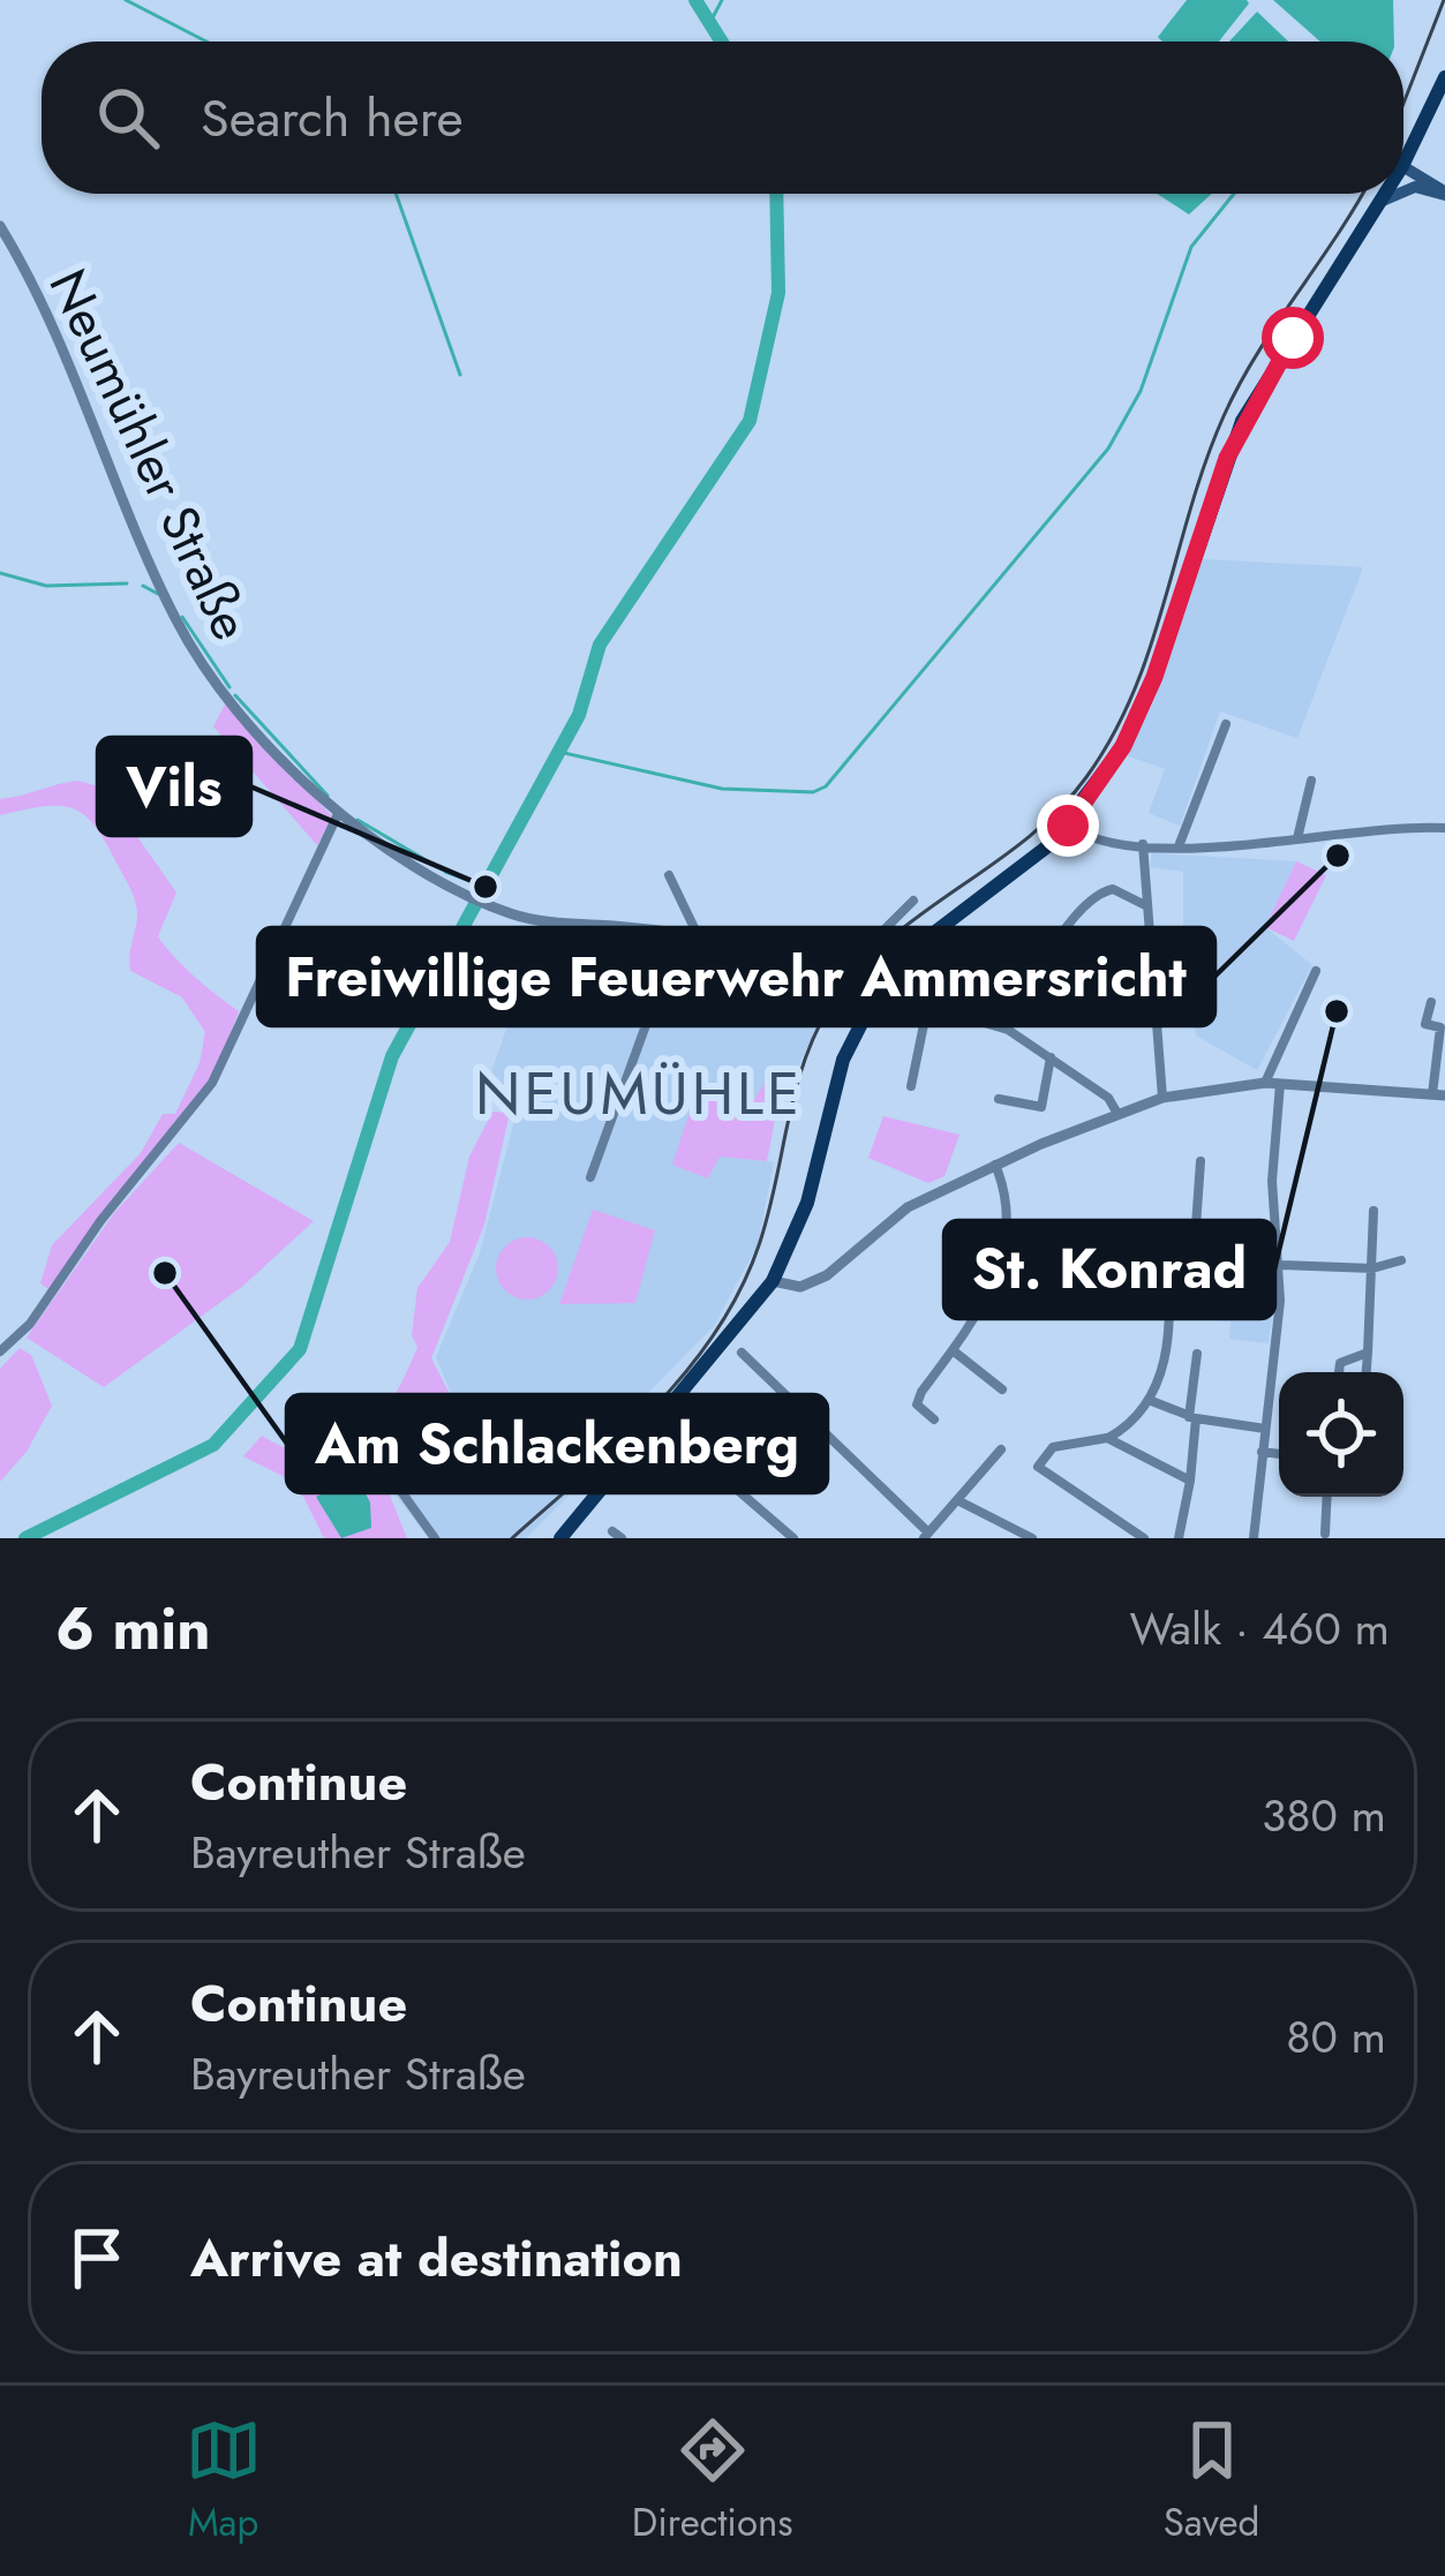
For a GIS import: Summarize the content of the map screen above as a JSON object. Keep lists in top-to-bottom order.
{
  "streets": {
    "street": ["Neumühler Straße"]
  },
  "districts": ["NEUMÜHLE"],
  "places": [
    "Freiwillige Feuerwehr Ammersricht",
    "Vils",
    "St. Konrad",
    "Am Schlackenberg"
  ],
  "page": {
    "search": "Search here",
    "heading": ["6 min", "Walk · 460 m"],
    "list": [
      ["Continue", "Bayreuther Straße", "380 m"],
      ["Continue", "Bayreuther Straße", "80 m"],
      "Arrive at destination"
    ],
    "nav": ["Map", "Directions", "Saved"]
  }
}
